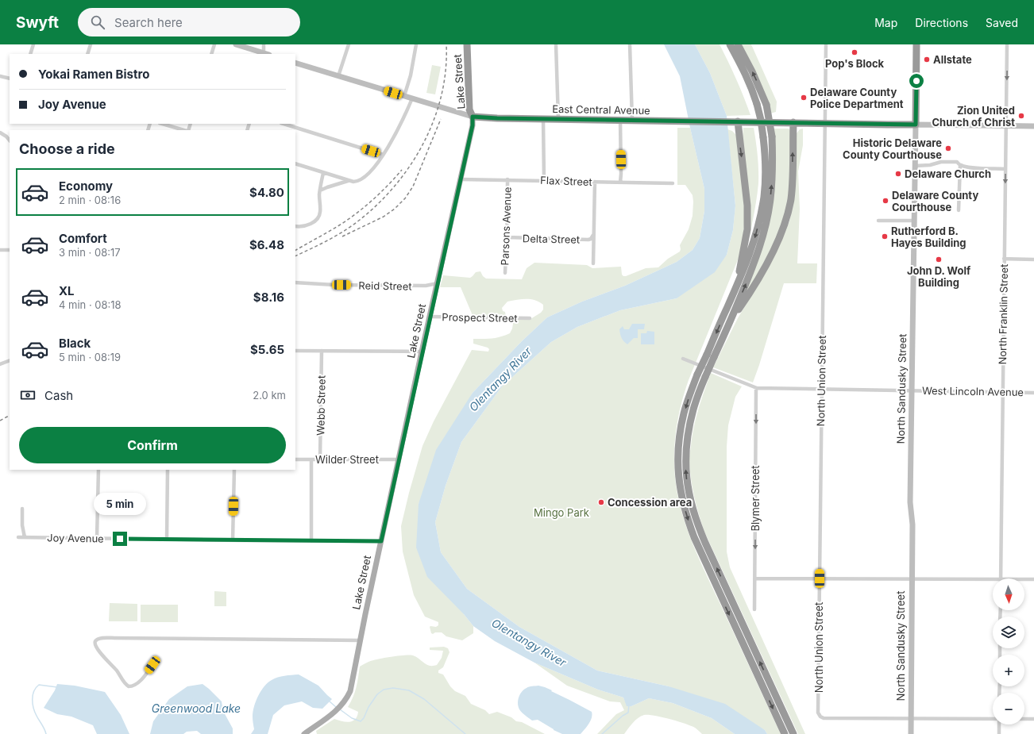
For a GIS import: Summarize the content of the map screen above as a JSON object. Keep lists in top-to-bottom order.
{
  "streets": {
    "highway": ["Lake Street", "East Central Avenue", "North Sandusky Street"],
    "street": [
      "Flax Street",
      "Parsons Avenue",
      "Delta Street",
      "Reid Street",
      "North Franklin Street",
      "Prospect Street",
      "North Union Street",
      "West Lincoln Avenue",
      "Webb Street",
      "Wilder Street",
      "Blymer Street",
      "Joy Avenue"
    ]
  },
  "crossings": [
    ["Lake Street", "East Central Avenue"],
    ["Lake Street", "Flax Street"],
    ["Lake Street", "Reid Street"],
    ["Lake Street", "Prospect Street"],
    ["Lake Street", "Wilder Street"],
    ["Lake Street", "Joy Avenue"],
    ["East Central Avenue", "North Union Street"],
    ["East Central Avenue", "North Sandusky Street"],
    ["Flax Street", "Parsons Avenue"],
    ["Parsons Avenue", "Delta Street"],
    ["North Franklin Street", "West Lincoln Avenue"],
    ["North Union Street", "North Sandusky Street"],
    ["North Union Street", "West Lincoln Avenue"],
    ["North Sandusky Street", "West Lincoln Avenue"],
    ["West Lincoln Avenue", "Blymer Street"],
    ["Webb Street", "Wilder Street"]
  ],
  "one_way": ["Blymer Street"],
  "water": ["Olentangy River", "Greenwood Lake"],
  "parks": ["Mingo Park"],
  "places": [
    "Pop's Block",
    "Allstate",
    "Delaware County Police Department",
    "Zion United Church of Christ",
    "Historic Delaware County Courthouse",
    "Delaware Church",
    "Delaware County Courthouse",
    "Rutherford B. Hayes Building",
    "John D. Wolf Building",
    "Concession area"
  ],
  "north": "bottom",
  "page": {
    "header": "Swyft",
    "search": "Search here",
    "nav": ["Map", "Directions", "Saved"],
    "banner": ["Yokai Ramen Bistro", "Joy Avenue"],
    "heading": "Choose a ride",
    "list": [
      {
        "name": "Economy",
        "note": "2 min · 08:16",
        "value": "$4.80"
      },
      {
        "name": "Comfort",
        "note": "3 min · 08:17",
        "value": "$6.48"
      },
      {
        "name": "XL",
        "note": "4 min · 08:18",
        "value": "$8.16"
      },
      {
        "name": "Black",
        "note": "5 min · 08:19",
        "value": "$5.65"
      }
    ],
    "pay": ["Cash", "2.0 km"],
    "buttons": "Confirm",
    "bubble": "5 min",
    "map_buttons": ["+", "−"]
  }
}
